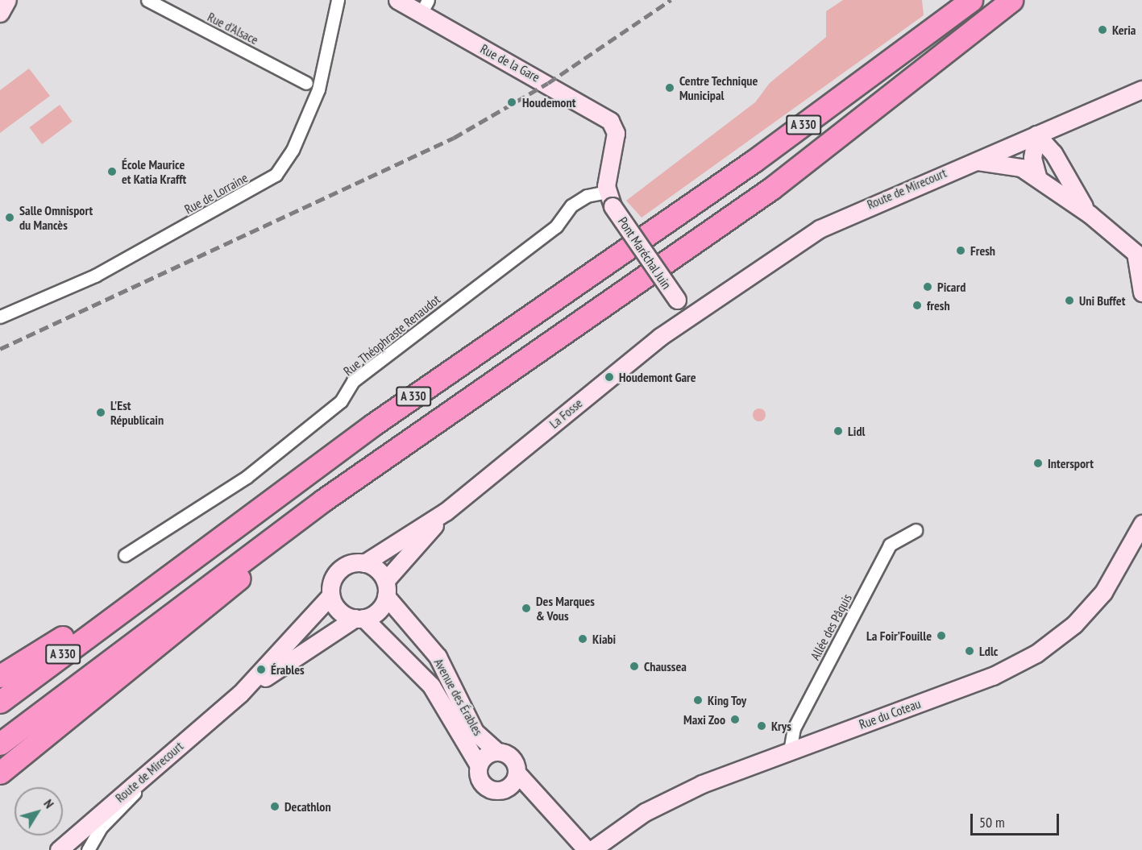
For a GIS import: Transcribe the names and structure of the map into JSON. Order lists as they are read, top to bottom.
{
  "streets": {
    "highway": ["A 330"],
    "street": [
      "Rue d'Alsace",
      "Rue de la Gare",
      "Route de Mirecourt",
      "Rue de Lorraine",
      "Pont Maréchal Juin",
      "Rue Théophraste Renaudot",
      "La Fosse",
      "Allée des Pâquis",
      "Avenue des Érables",
      "Rue du Coteau"
    ]
  },
  "crossings": [
    ["Rue de la Gare", "Pont Maréchal Juin"],
    ["Rue de la Gare", "Rue Théophraste Renaudot"],
    ["Route de Mirecourt", "Pont Maréchal Juin"],
    ["Route de Mirecourt", "La Fosse"],
    ["Route de Mirecourt", "Avenue des Érables"],
    ["Pont Maréchal Juin", "Rue Théophraste Renaudot"],
    ["Pont Maréchal Juin", "La Fosse"],
    ["La Fosse", "Avenue des Érables"],
    ["Allée des Pâquis", "Rue du Coteau"]
  ],
  "places": [
    "Keria",
    "Centre Technique Municipal",
    "Houdemont",
    "École Maurice et Katia Krafft",
    "Salle Omnisport du Mancès",
    "Fresh",
    "Picard",
    "Uni Buffet",
    "fresh",
    "Houdemont Gare",
    "L'Est Républicain",
    "Lidl",
    "Intersport",
    "Des Marques & Vous",
    "La Foir’Fouille",
    "Kiabi",
    "Ldlc",
    "Chaussea",
    "Érables",
    "King Toy",
    "Maxi Zoo",
    "Krys",
    "Decathlon"
  ],
  "scale_bar": "50 m",
  "north": "top right"
}
